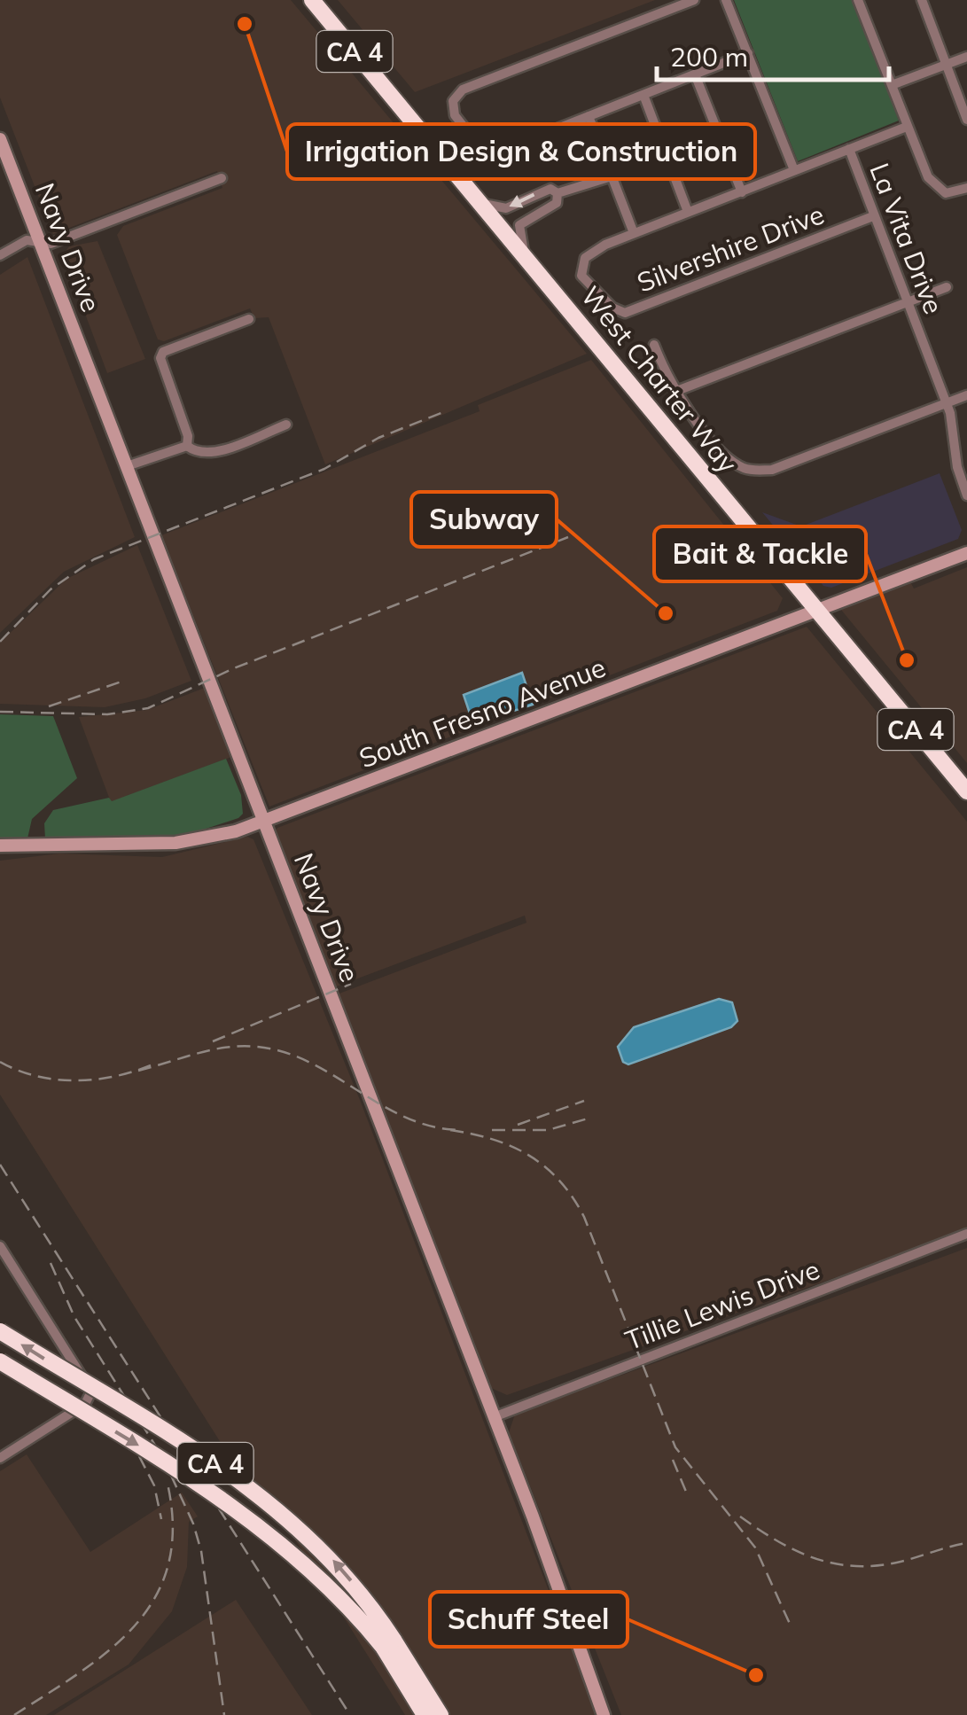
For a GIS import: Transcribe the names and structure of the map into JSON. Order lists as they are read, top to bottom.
{
  "streets": {
    "highway": ["CA 4", "West Charter Way"],
    "street": [
      "La Vita Drive",
      "Navy Drive",
      "Silvershire Drive",
      "South Fresno Avenue",
      "Tillie Lewis Drive"
    ]
  },
  "crossings": [
    ["La Vita Drive", "Silvershire Drive"],
    ["Navy Drive", "South Fresno Avenue"],
    ["Navy Drive", "Tillie Lewis Drive"],
    ["West Charter Way", "South Fresno Avenue"]
  ],
  "places": [
    "Irrigation Design & Construction",
    "Subway",
    "Bait & Tackle",
    "Schuff Steel"
  ],
  "scale_bar": "200 m"
}
